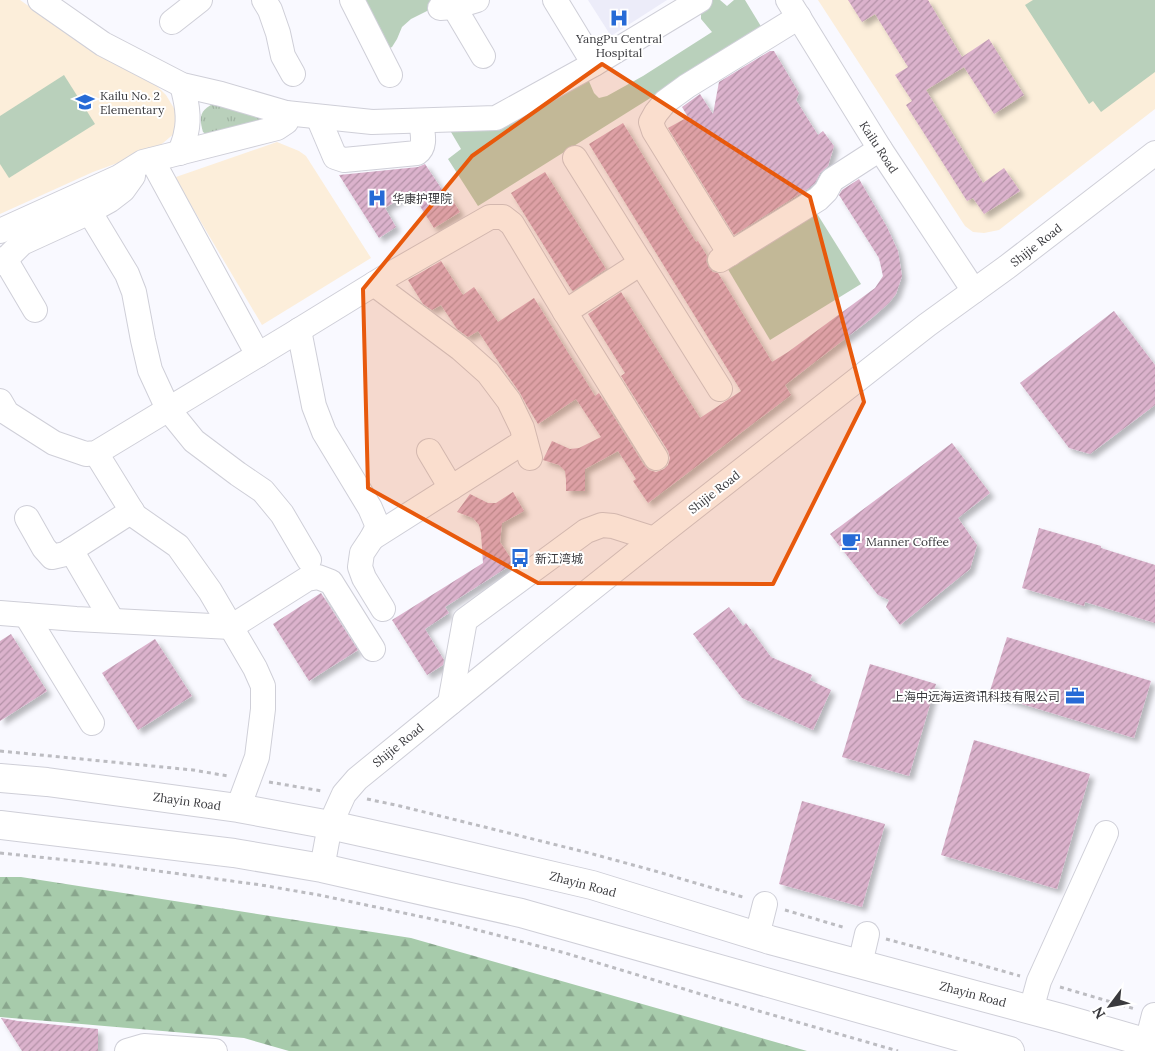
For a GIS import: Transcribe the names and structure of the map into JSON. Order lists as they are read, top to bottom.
{
  "streets": {
    "main road": ["Zhayin Road"],
    "street": ["Kailu Road", "Shijie Road"]
  },
  "crossings": [
    ["Kailu Road", "Shijie Road"],
    ["Shijie Road", "Zhayin Road"]
  ],
  "places": {
    "hospital": ["YangPu Central Hospital", "华康护理院"],
    "school or university": ["Kailu No. 2 Elementary"],
    "cafe": ["Manner Coffee"],
    "bus stop": ["新江湾城"],
    "office": ["上海中远海运资讯科技有限公司"]
  },
  "north": "bottom left"
}
